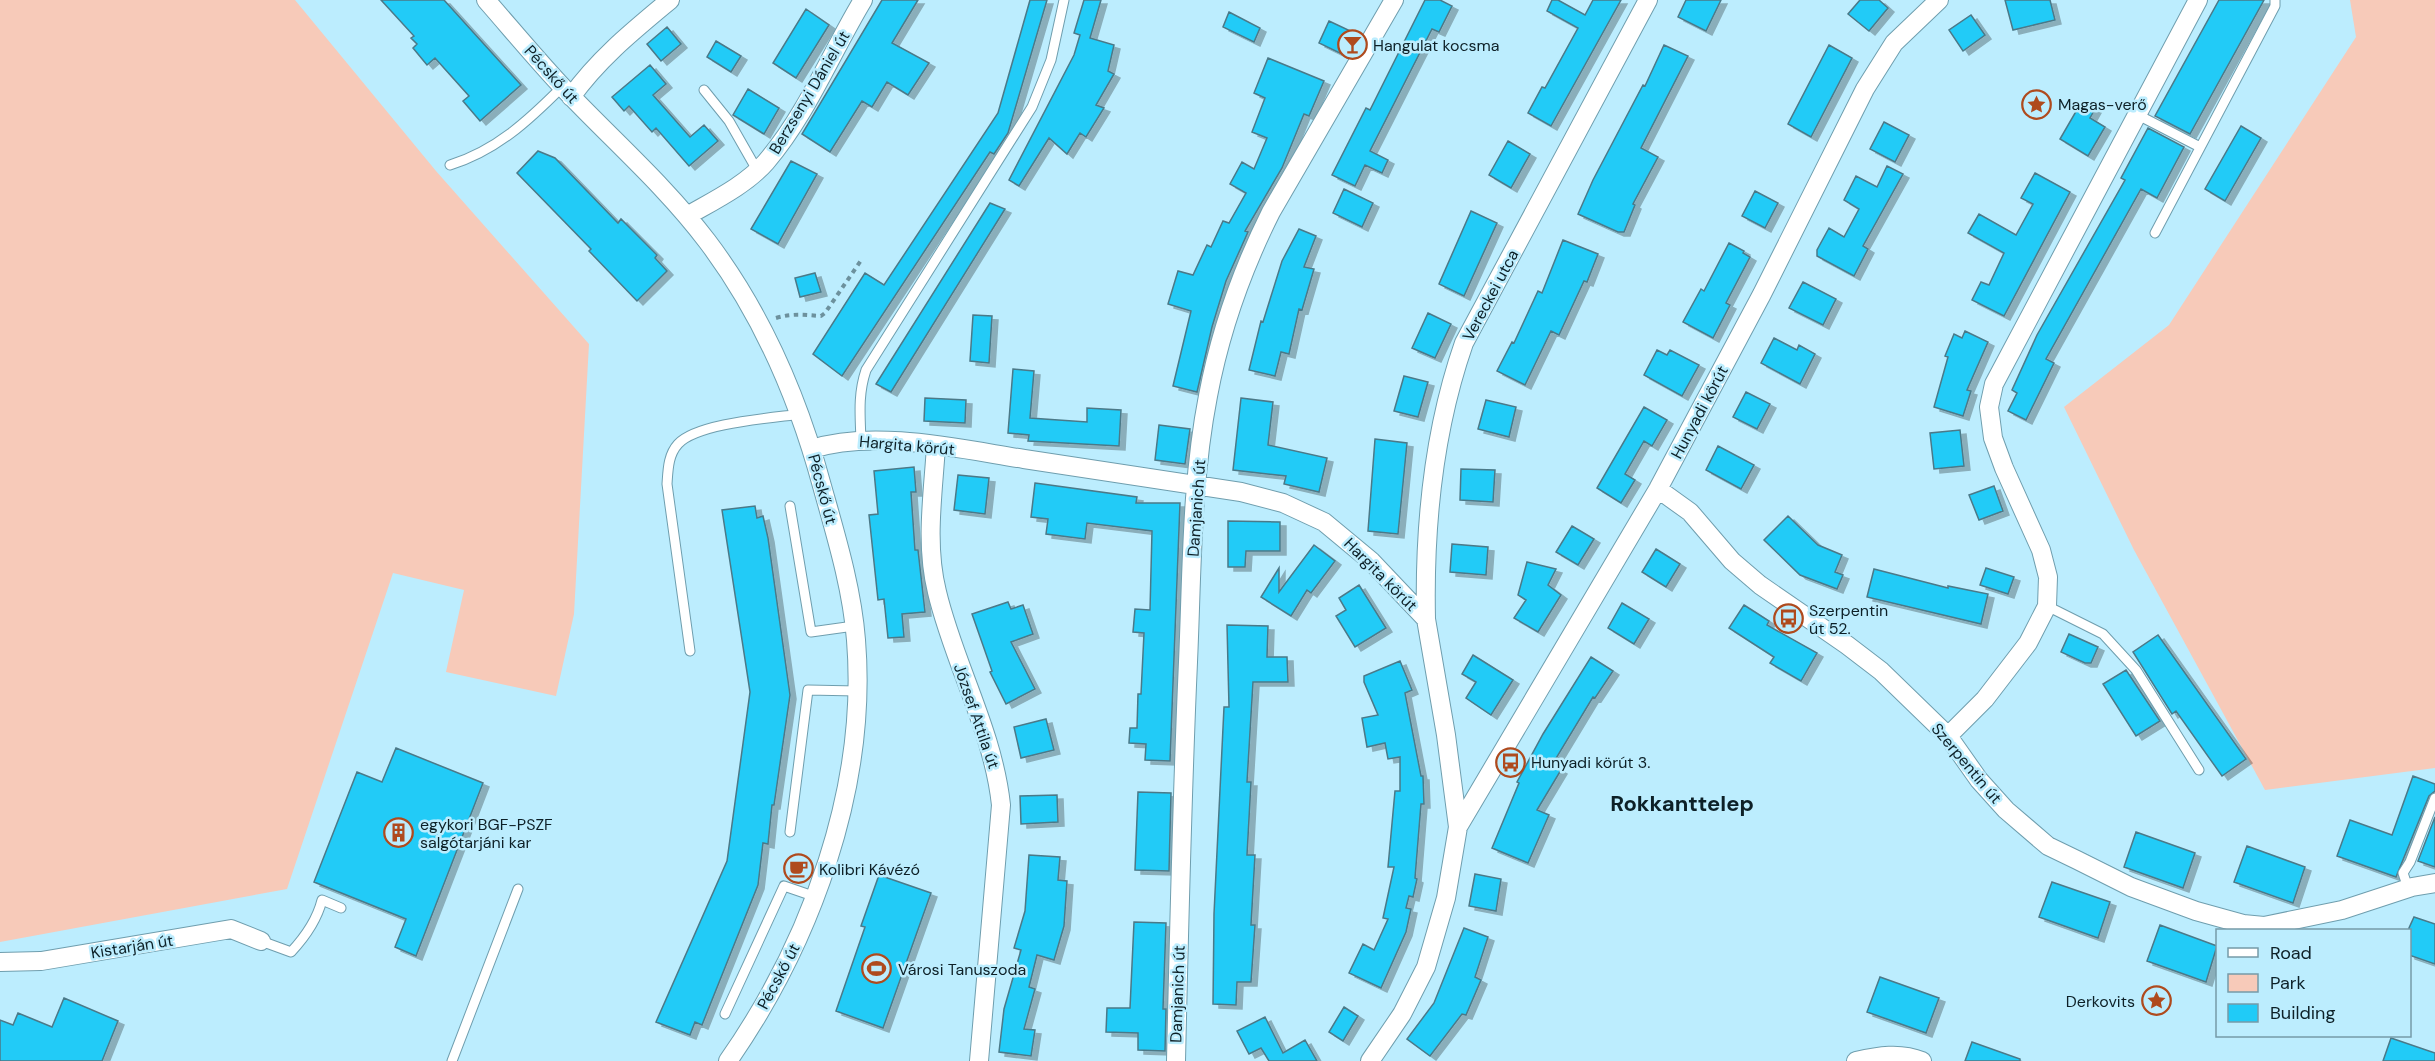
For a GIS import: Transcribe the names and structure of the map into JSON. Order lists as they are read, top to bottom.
{
  "streets": {
    "street": [
      "Pécskő út",
      "Berzsenyi Dániel út",
      "Vereckei utca",
      "Hunyadi körút",
      "Hargita körút",
      "Damjanich út",
      "József Attila út",
      "Szerpentin út",
      "Kistarján út"
    ]
  },
  "crossings": [
    ["Pécskő út", "Berzsenyi Dániel út"],
    ["Pécskő út", "Hargita körút"],
    ["Vereckei utca", "Hargita körút"],
    ["Hunyadi körút", "Hargita körút"],
    ["Hunyadi körút", "Szerpentin út"],
    ["Hargita körút", "Damjanich út"],
    ["Hargita körút", "József Attila út"]
  ],
  "districts": ["Rokkanttelep"],
  "places": {
    "bar": ["Hangulat kocsma"],
    "place": ["Magas-verő", "Derkovits"],
    "bus stop": ["Szerpentin út 52.", "Hunyadi körút 3."],
    "building": ["egykori BGF-PSZF salgótarjáni kar"],
    "cafe": ["Kolibri Kávézó"],
    "sports": ["Városi Tanuszoda"]
  },
  "legend": ["Road", "Park", "Building"]
}
